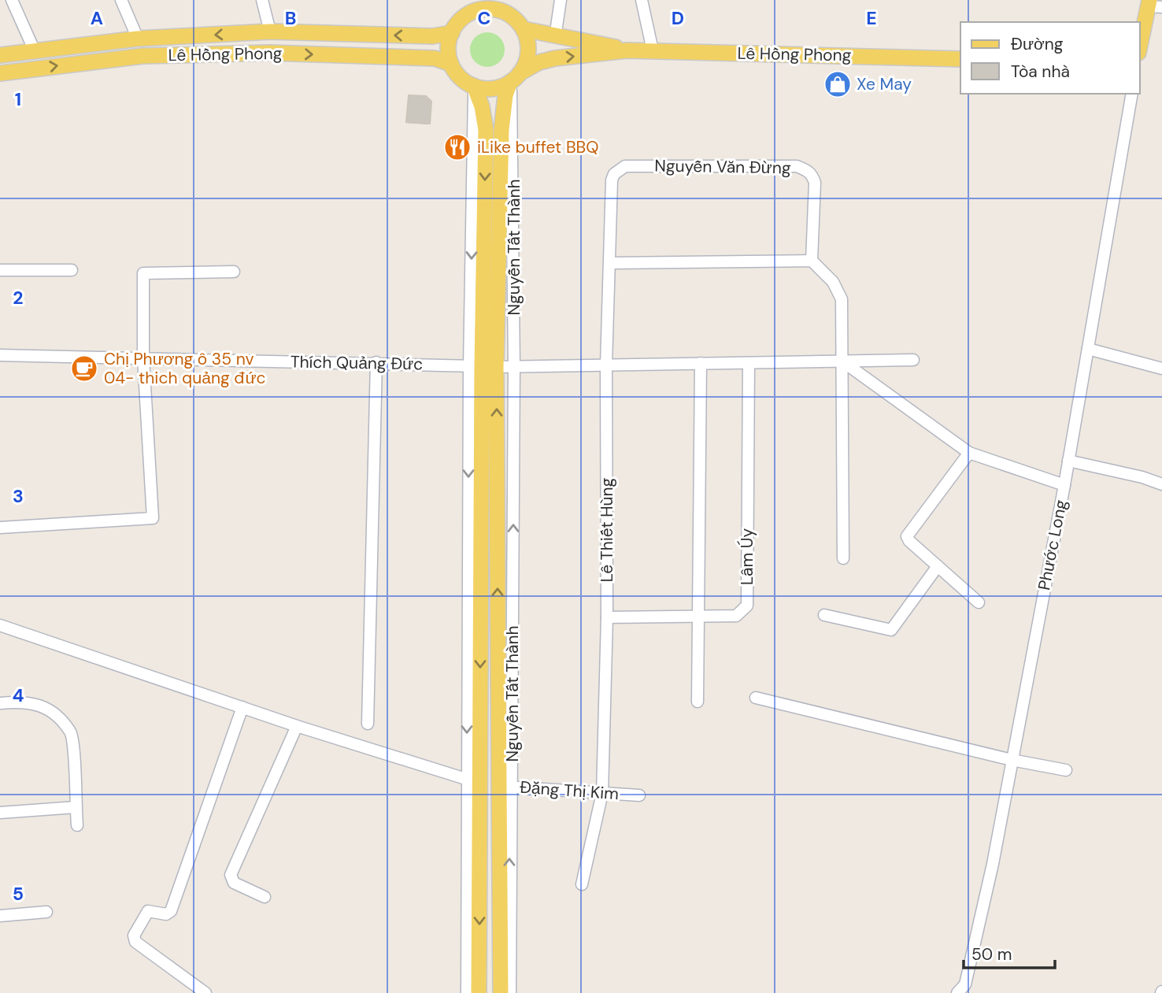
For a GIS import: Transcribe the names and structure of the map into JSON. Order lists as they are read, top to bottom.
{
  "streets": {
    "main road": ["Lê Hồng Phong", "Nguyễn Tất Thành"],
    "street": [
      "Nguyễn Văn Đừng",
      "Thích Quảng Đức",
      "Lê Thiết Hùng",
      "Phước Long",
      "Lâm Úy",
      "Đặng Thị Kim"
    ]
  },
  "crossings": [
    ["Lê Hồng Phong", "Nguyễn Tất Thành"],
    ["Nguyễn Văn Đừng", "Lê Thiết Hùng"],
    ["Nguyễn Tất Thành", "Thích Quảng Đức"],
    ["Nguyễn Tất Thành", "Đặng Thị Kim"],
    ["Thích Quảng Đức", "Lê Thiết Hùng"],
    ["Thích Quảng Đức", "Lâm Úy"],
    ["Lê Thiết Hùng", "Lâm Úy"],
    ["Lê Thiết Hùng", "Đặng Thị Kim"]
  ],
  "places": {
    "shop": ["Xe May"],
    "restaurant": ["iLike buffet BBQ"],
    "cafe": ["Chị Phương ô 35 nv 04- thich quảng đức"]
  },
  "legend": ["Đường", "Tòa nhà"],
  "scale_bar": "50 m",
  "grid": {
    "columns": [
      "A",
      "B",
      "C",
      "D",
      "E"
    ],
    "rows": [
      "1",
      "2",
      "3",
      "4",
      "5"
    ]
  }
}
